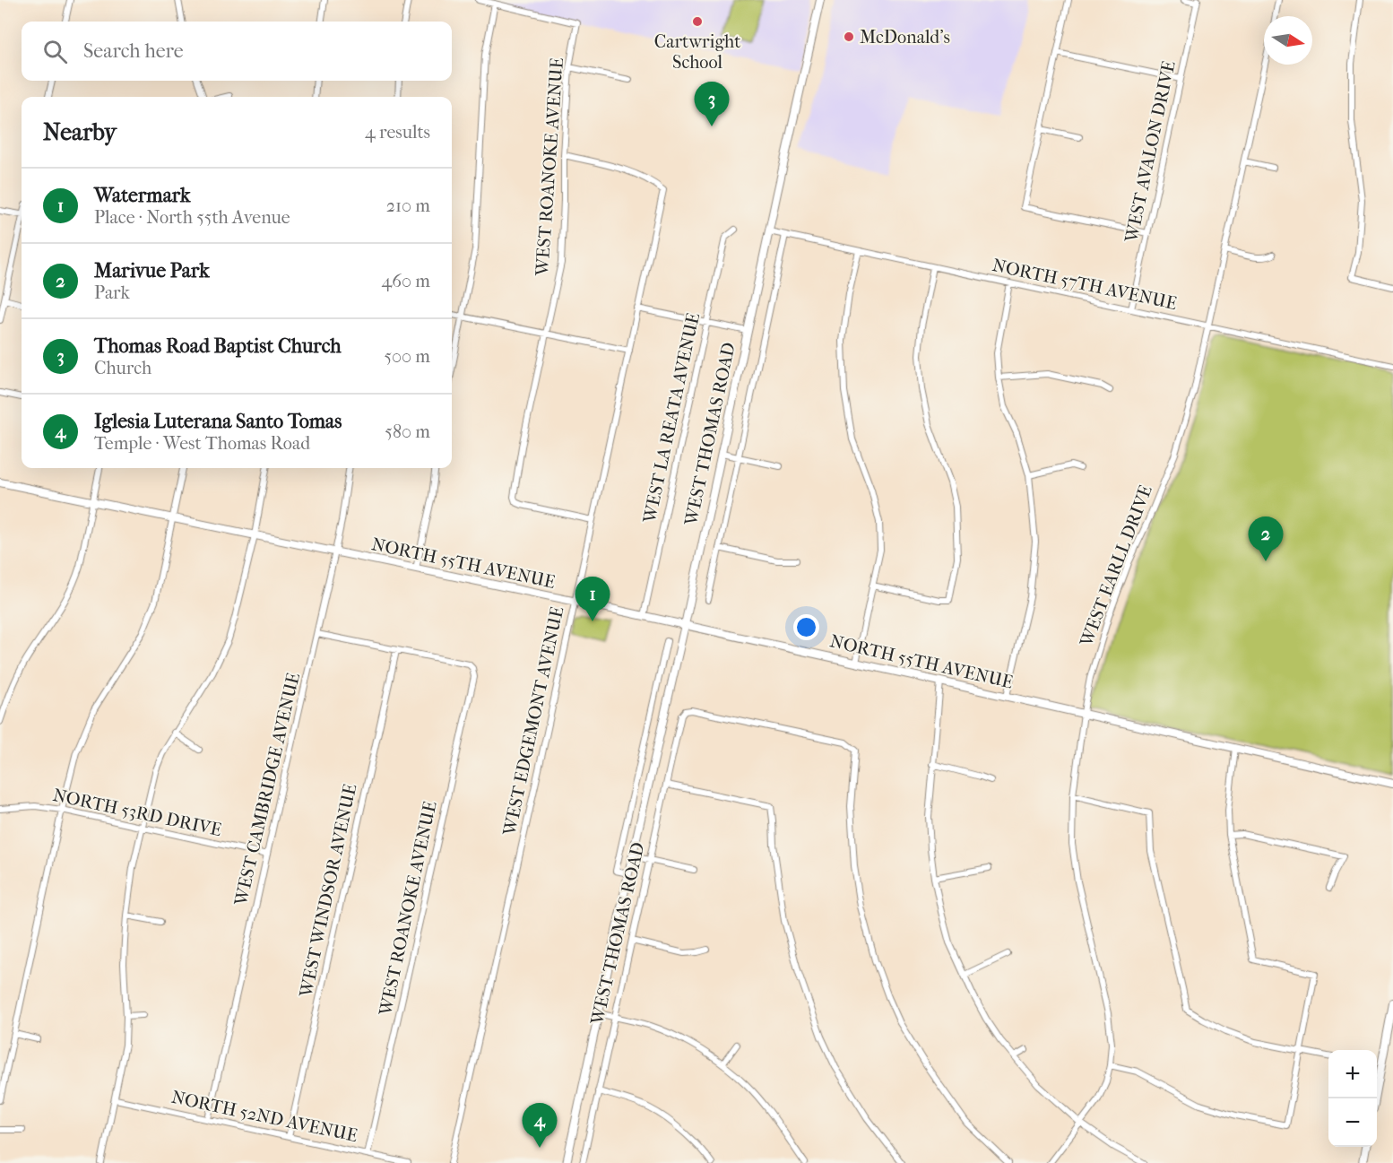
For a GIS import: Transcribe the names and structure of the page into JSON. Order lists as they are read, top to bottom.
{
  "streets": {
    "main road": ["WEST THOMAS ROAD"],
    "street": [
      "WEST AVALON DRIVE",
      "WEST ROANOKE AVENUE",
      "NORTH 57TH AVENUE",
      "WEST LA REATA AVENUE",
      "NORTH 55TH AVENUE",
      "WEST EARLL DRIVE",
      "WEST EDGEMONT AVENUE",
      "WEST CAMBRIDGE AVENUE",
      "NORTH 53RD DRIVE",
      "WEST WINDSOR AVENUE",
      "NORTH 52ND AVENUE"
    ]
  },
  "crossings": [
    ["WEST AVALON DRIVE", "NORTH 57TH AVENUE"],
    ["WEST ROANOKE AVENUE", "WEST EDGEMONT AVENUE"],
    ["WEST ROANOKE AVENUE", "WEST WINDSOR AVENUE"],
    ["WEST ROANOKE AVENUE", "NORTH 52ND AVENUE"],
    ["NORTH 57TH AVENUE", "WEST THOMAS ROAD"],
    ["NORTH 57TH AVENUE", "WEST EARLL DRIVE"],
    ["WEST LA REATA AVENUE", "NORTH 55TH AVENUE"],
    ["WEST THOMAS ROAD", "NORTH 55TH AVENUE"],
    ["NORTH 55TH AVENUE", "WEST EARLL DRIVE"],
    ["NORTH 55TH AVENUE", "WEST EDGEMONT AVENUE"],
    ["NORTH 55TH AVENUE", "WEST CAMBRIDGE AVENUE"],
    ["WEST CAMBRIDGE AVENUE", "NORTH 53RD DRIVE"],
    ["WEST CAMBRIDGE AVENUE", "NORTH 52ND AVENUE"],
    ["WEST WINDSOR AVENUE", "NORTH 52ND AVENUE"]
  ],
  "places": ["Cartwright School", "McDonald's"],
  "north": "right",
  "page": {
    "search": "Search here",
    "pins": [
      "3",
      "2",
      "1",
      "4"
    ],
    "heading": ["Nearby", "4 results"],
    "list": [
      {
        "mark": "1",
        "name": "Watermark",
        "note": "Place · North 55th Avenue",
        "value": "210 m"
      },
      {
        "mark": "2",
        "name": "Marivue Park",
        "note": "Park",
        "value": "460 m"
      },
      {
        "mark": "3",
        "name": "Thomas Road Baptist Church",
        "note": "Church",
        "value": "500 m"
      },
      {
        "mark": "4",
        "name": "Iglesia Luterana Santo Tomas",
        "note": "Temple · West Thomas Road",
        "value": "580 m"
      }
    ],
    "map_buttons": ["+", "−"]
  }
}
